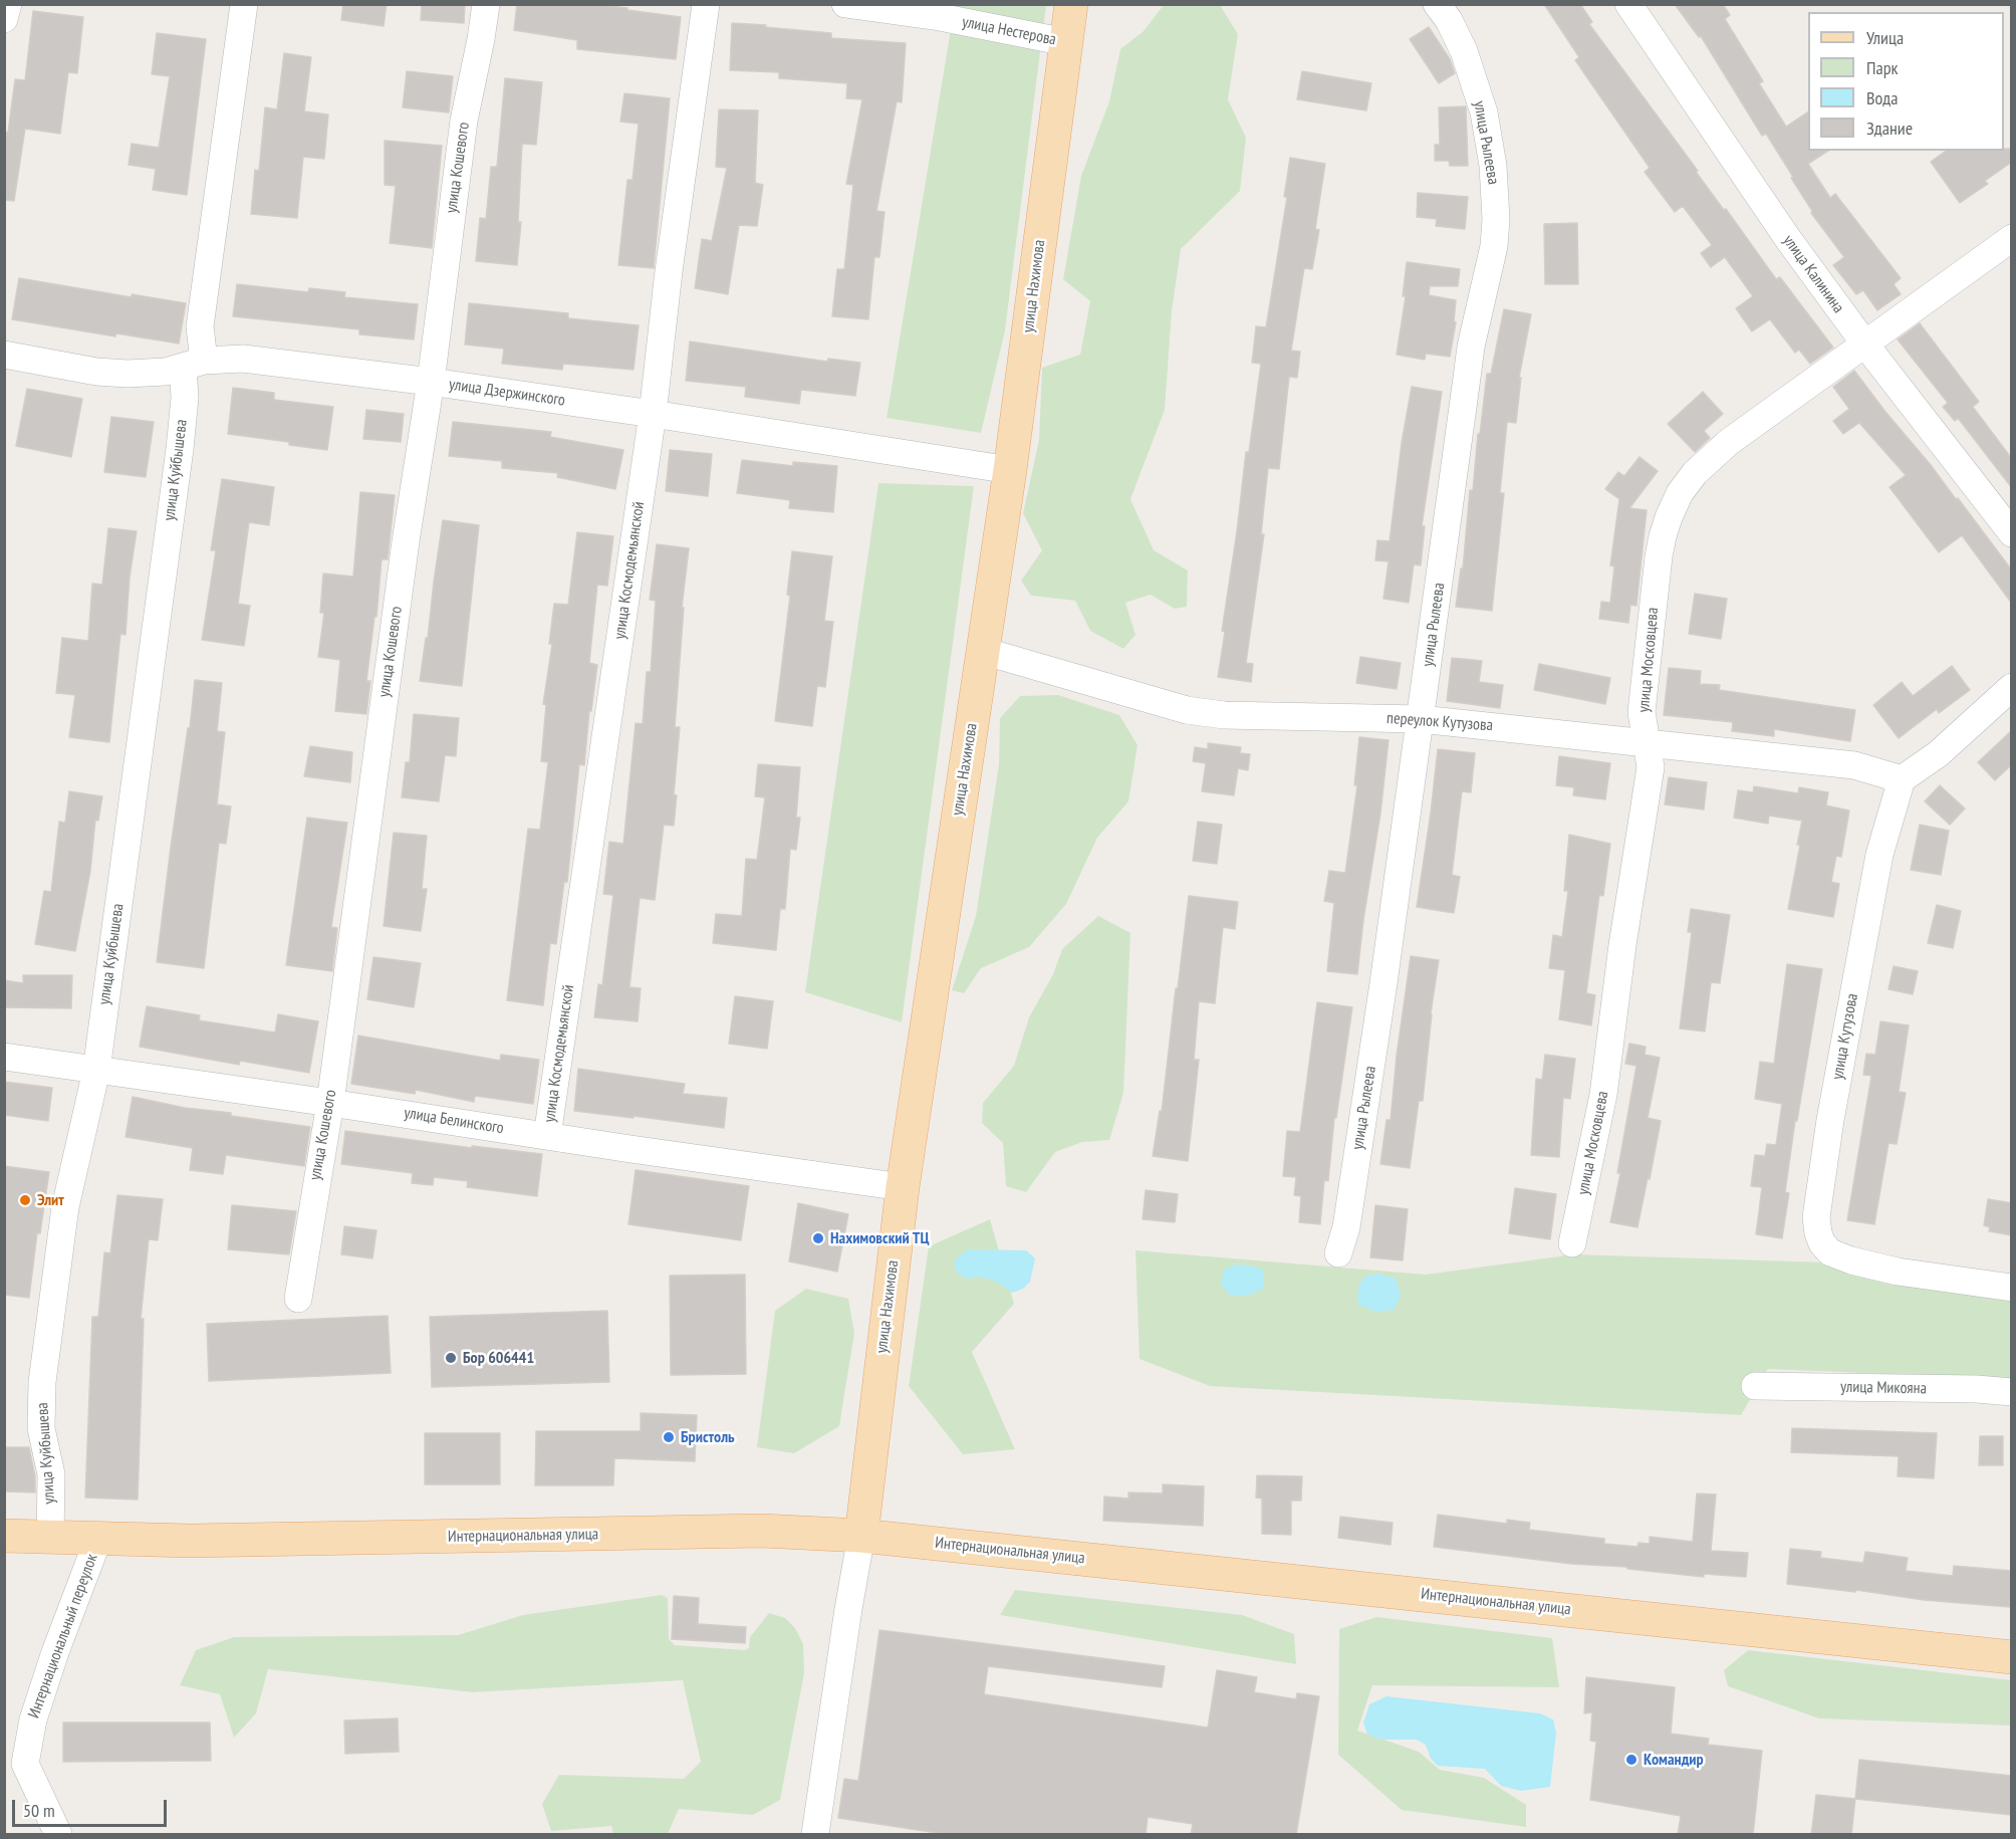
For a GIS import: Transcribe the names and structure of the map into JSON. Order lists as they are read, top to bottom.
{
  "streets": {
    "main road": ["улица Нахимова", "Интернациональная улица"],
    "street": [
      "улица Нестерова",
      "улица Рылеева",
      "улица Кошевого",
      "улица Калинина",
      "улица Дзержинского",
      "улица Куйбышева",
      "улица Космодемьянской",
      "улица Московцева",
      "переулок Кутузова",
      "улица Кутузова",
      "улица Белинского",
      "улица Микояна",
      "Интернациональный переулок"
    ]
  },
  "crossings": [
    ["улица Нестерова", "улица Нахимова"],
    ["улица Рылеева", "переулок Кутузова"],
    ["улица Кошевого", "улица Дзержинского"],
    ["улица Кошевого", "улица Белинского"],
    ["улица Калинина", "улица Московцева"],
    ["улица Нахимова", "улица Дзержинского"],
    ["улица Нахимова", "переулок Кутузова"],
    ["улица Нахимова", "улица Белинского"],
    ["улица Нахимова", "Интернациональная улица"],
    ["улица Дзержинского", "улица Куйбышева"],
    ["улица Дзержинского", "улица Космодемьянской"],
    ["улица Куйбышева", "улица Белинского"],
    ["улица Куйбышева", "Интернациональная улица"],
    ["улица Космодемьянской", "улица Белинского"],
    ["улица Московцева", "переулок Кутузова"],
    ["переулок Кутузова", "улица Кутузова"],
    ["Интернациональная улица", "Интернациональный переулок"]
  ],
  "places": [
    "Элит",
    "Нахимовский ТЦ",
    "Бор 606441",
    "Бристоль",
    "Командир"
  ],
  "legend": [
    "Улица",
    "Парк",
    "Вода",
    "Здание"
  ],
  "scale_bar": "50 m"
}
